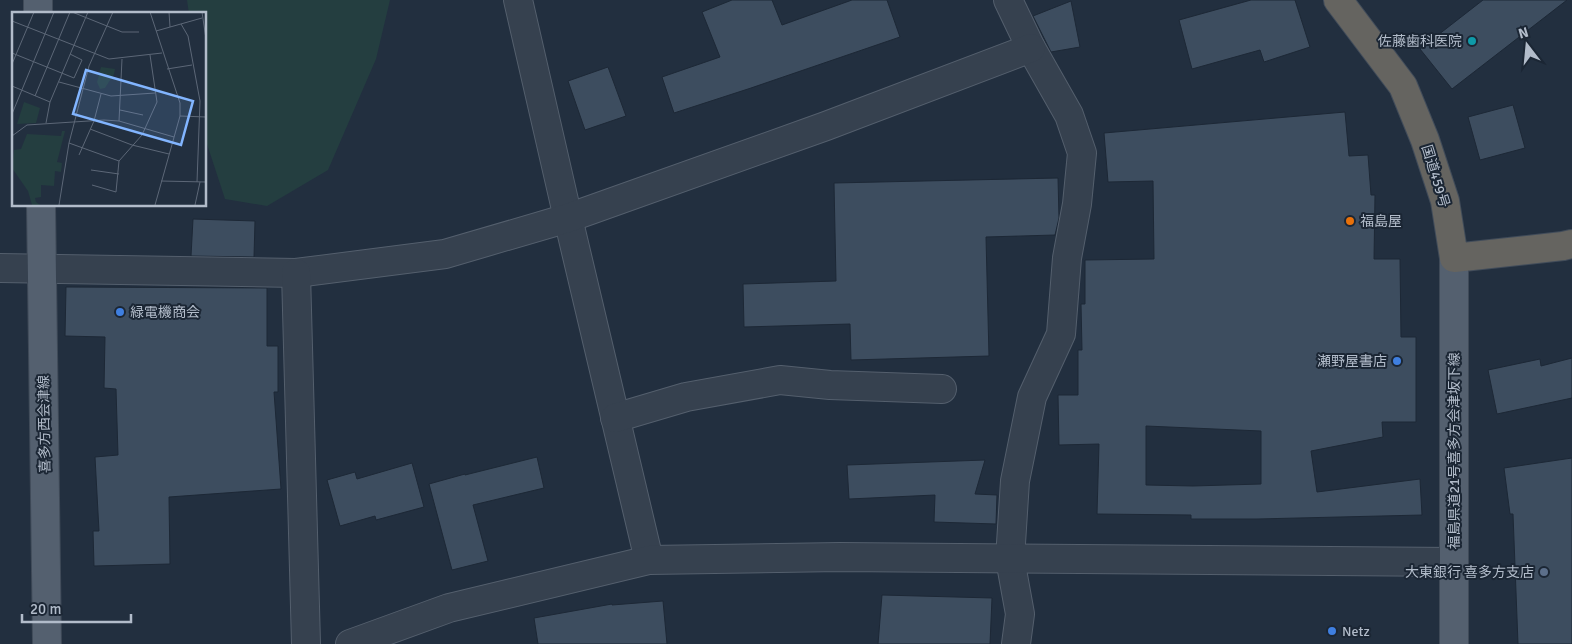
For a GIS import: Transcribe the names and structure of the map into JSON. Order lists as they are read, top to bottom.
{
  "streets": {
    "highway": ["国道459号"],
    "main road": ["喜多方西会津線", "福島県道21号喜多方会津坂下線"]
  },
  "crossings": [
    ["国道459号", "福島県道21号喜多方会津坂下線"]
  ],
  "places": [
    "佐藤歯科医院",
    "福島屋",
    "緑電機商会",
    "瀬野屋書店",
    "大東銀行 喜多方支店",
    "Netz"
  ],
  "scale_bar": "20 m",
  "north": "top"
}
